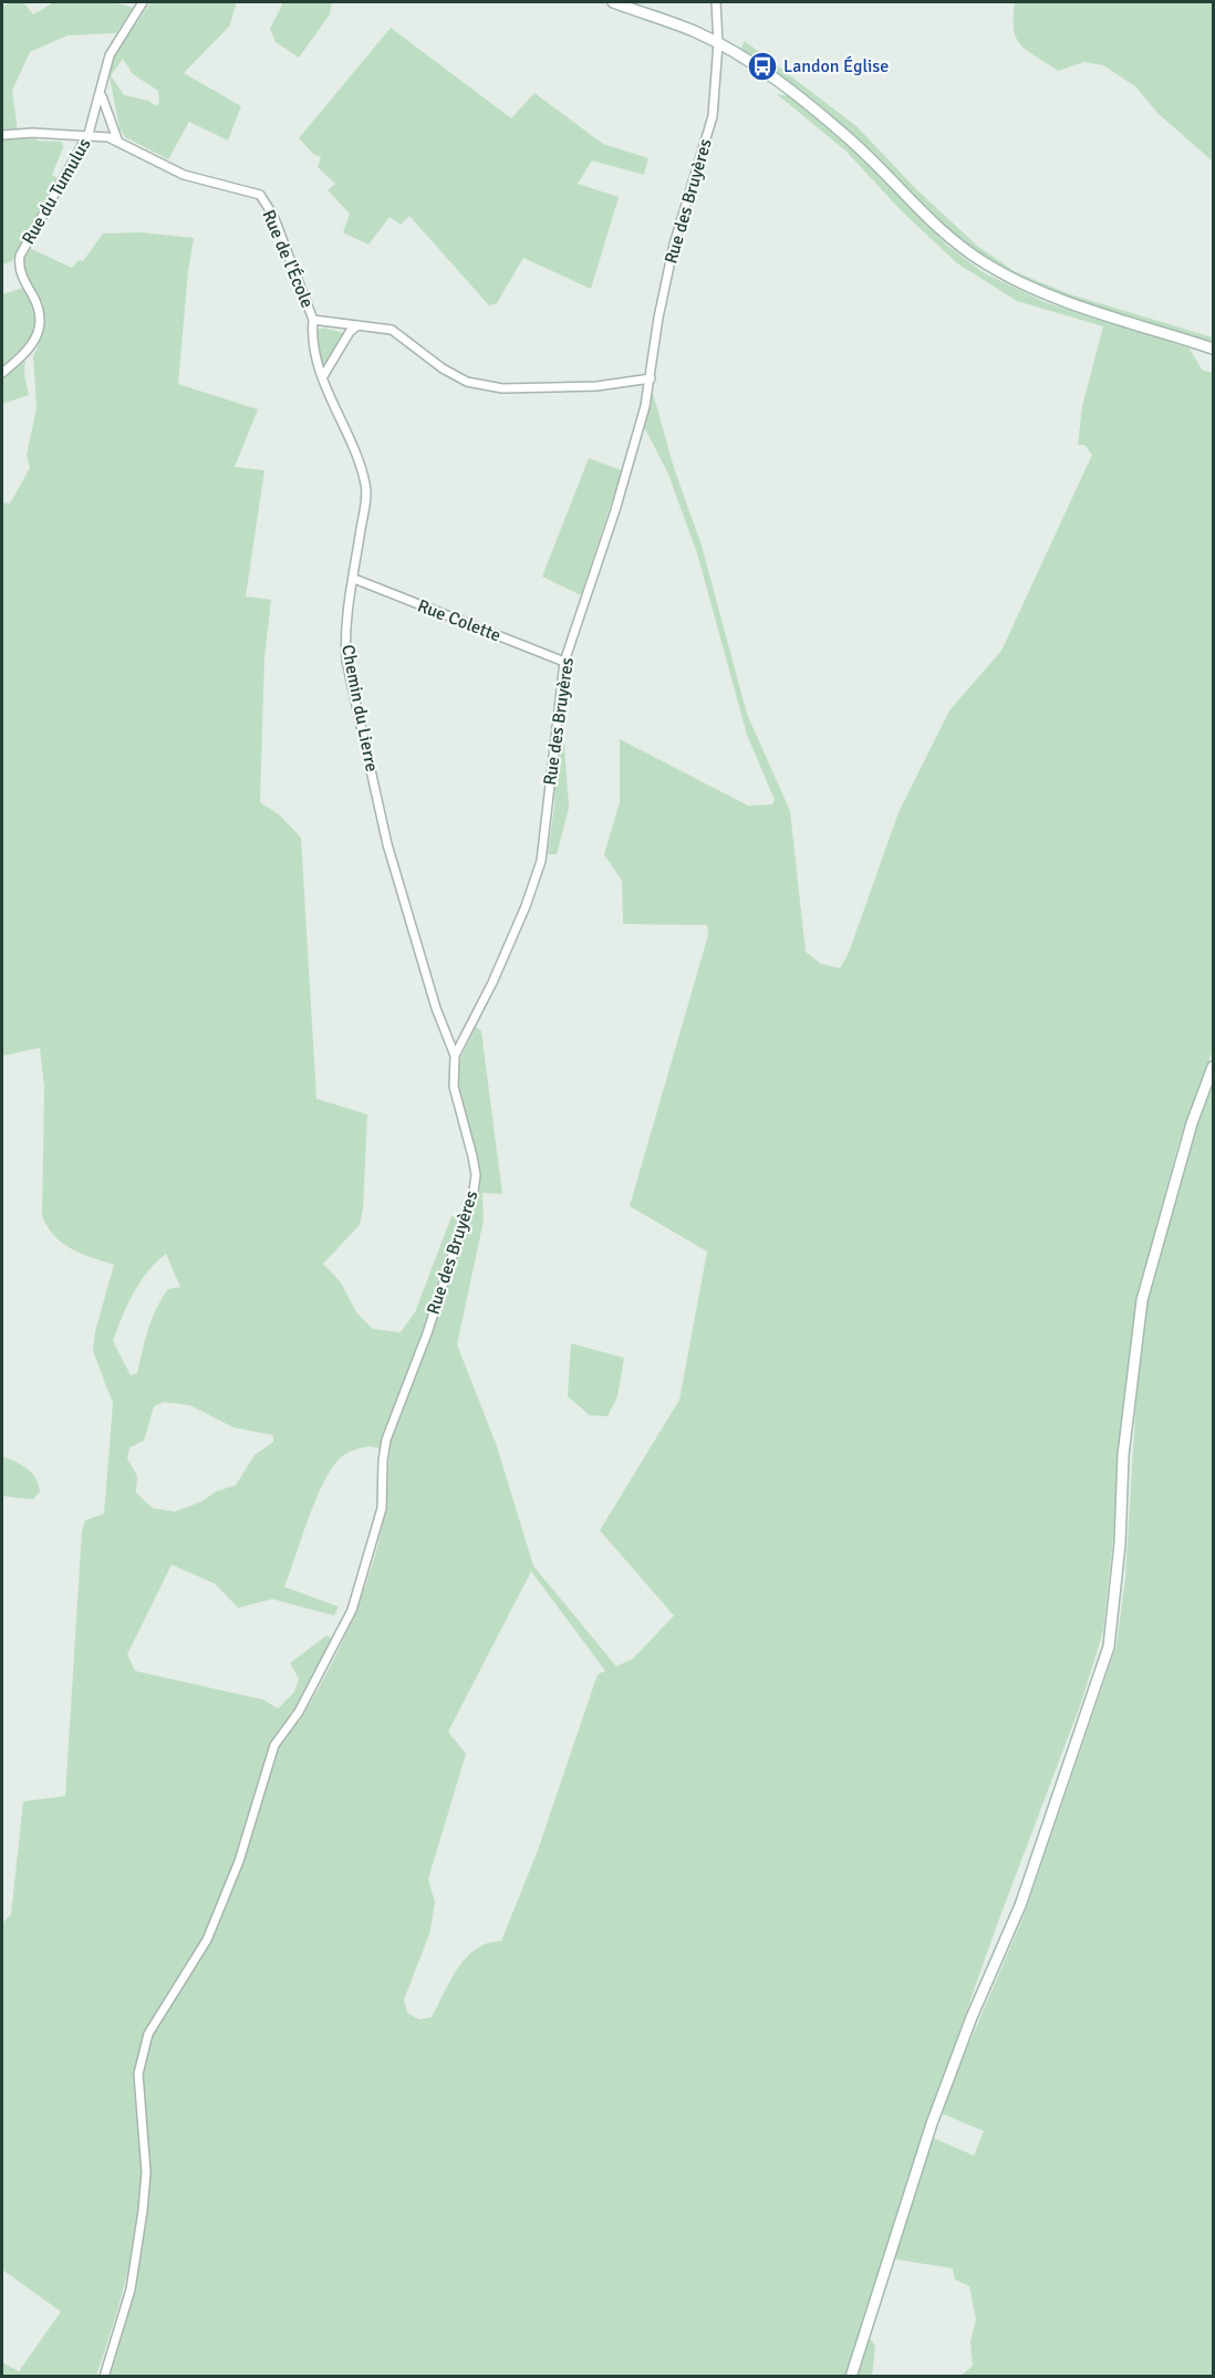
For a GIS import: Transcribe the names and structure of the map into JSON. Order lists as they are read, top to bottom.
{
  "streets": {
    "street": [
      "Rue du Tumulus",
      "Rue des Bruyères",
      "Rue de l'École",
      "Rue Colette",
      "Chemin du Lierre"
    ]
  },
  "crossings": [
    ["Rue du Tumulus", "Rue de l'École"],
    ["Rue des Bruyères", "Rue de l'École"],
    ["Rue des Bruyères", "Rue Colette"],
    ["Rue des Bruyères", "Chemin du Lierre"],
    ["Rue de l'École", "Chemin du Lierre"],
    ["Rue Colette", "Chemin du Lierre"]
  ],
  "places": {
    "bus stop": ["Landon Église"]
  }
}
